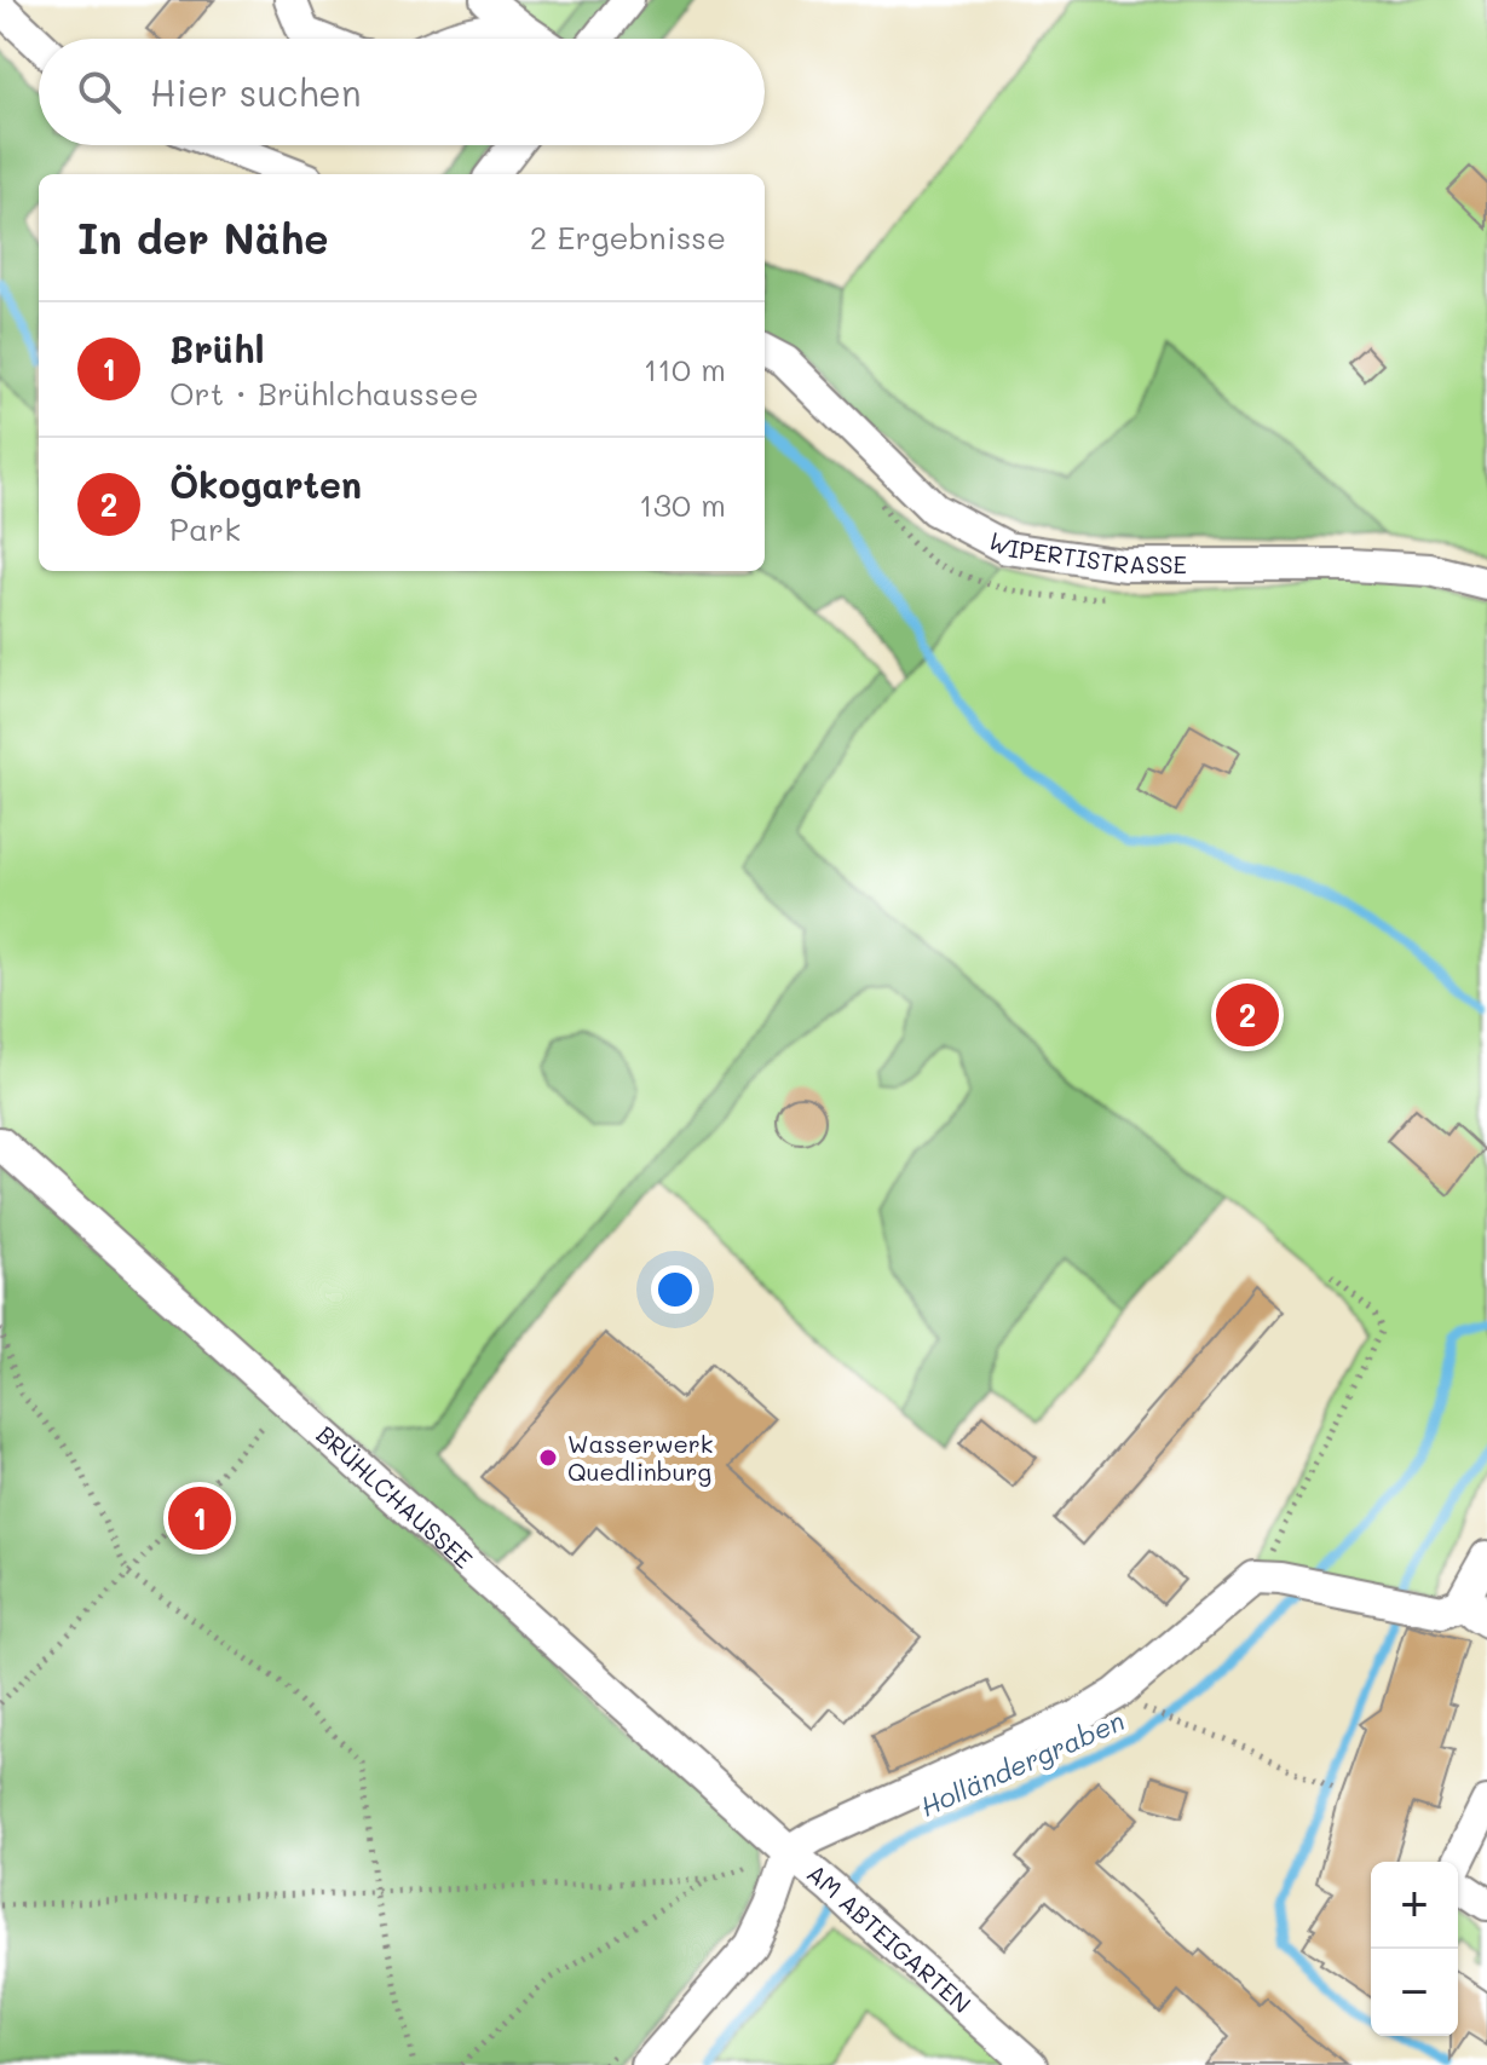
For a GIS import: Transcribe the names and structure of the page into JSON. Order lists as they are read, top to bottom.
{
  "streets": {
    "street": ["WIPERTISTRASSE", "BRÜHLCHAUSSEE", "AM ABTEIGARTEN"]
  },
  "crossings": [
    ["BRÜHLCHAUSSEE", "AM ABTEIGARTEN"]
  ],
  "water": ["Holländergraben"],
  "places": ["Wasserwerk Quedlinburg"],
  "page": {
    "search": "Hier suchen",
    "heading": ["In der Nähe", "2 Ergebnisse"],
    "list": [
      {
        "mark": "1",
        "name": "Brühl",
        "note": "Ort · Brühlchaussee",
        "value": "110 m"
      },
      {
        "mark": "2",
        "name": "Ökogarten",
        "note": "Park",
        "value": "130 m"
      }
    ],
    "pins": ["2", "1"],
    "map_buttons": ["+", "−"]
  }
}
